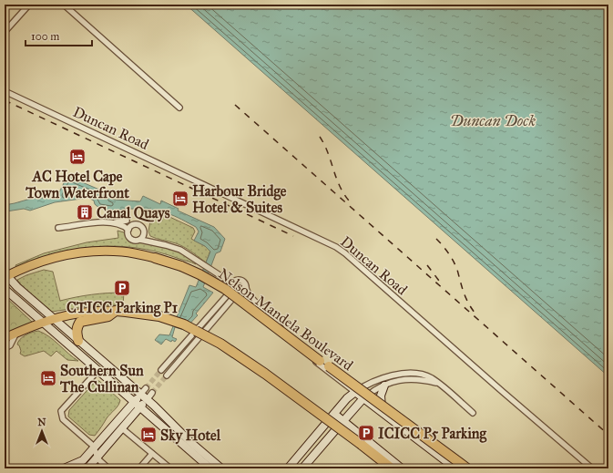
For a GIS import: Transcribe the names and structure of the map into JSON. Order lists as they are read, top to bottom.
{
  "streets": {
    "highway": ["Nelson Mandela Boulevard"],
    "street": ["Duncan Road"]
  },
  "water": ["Duncan Dock"],
  "places": {
    "hotel": [
      "AC Hotel Cape Town Waterfront",
      "Harbour Bridge Hotel & Suites",
      "Southern Sun The Cullinan",
      "Sky Hotel"
    ],
    "building": ["Canal Quays"],
    "parking": ["CTICC Parking P1", "ICICC P5 Parking"]
  },
  "scale_bar": "100 m",
  "north": "top"
}
